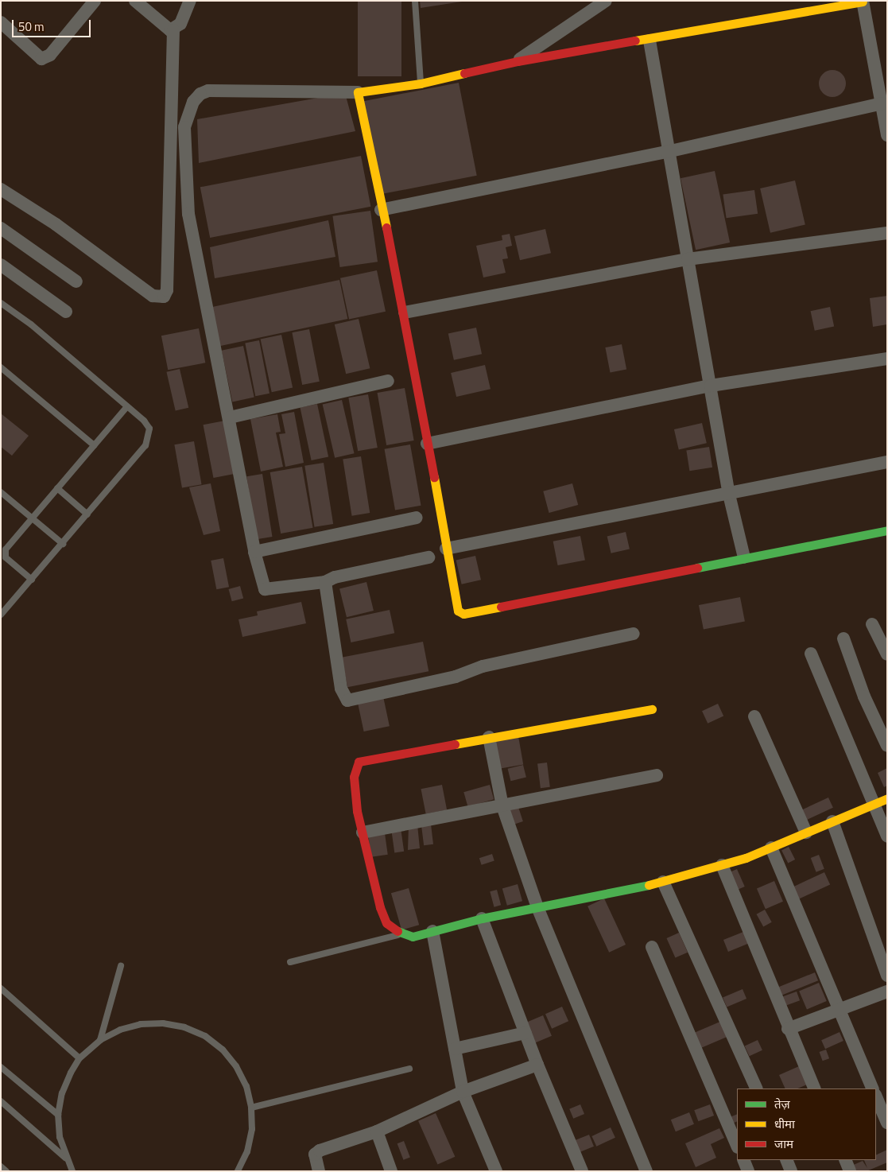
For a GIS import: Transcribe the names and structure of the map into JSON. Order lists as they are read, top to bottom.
{
  "legend": ["तेज़", "धीमा", "जाम"],
  "scale_bar": "50 m"
}
